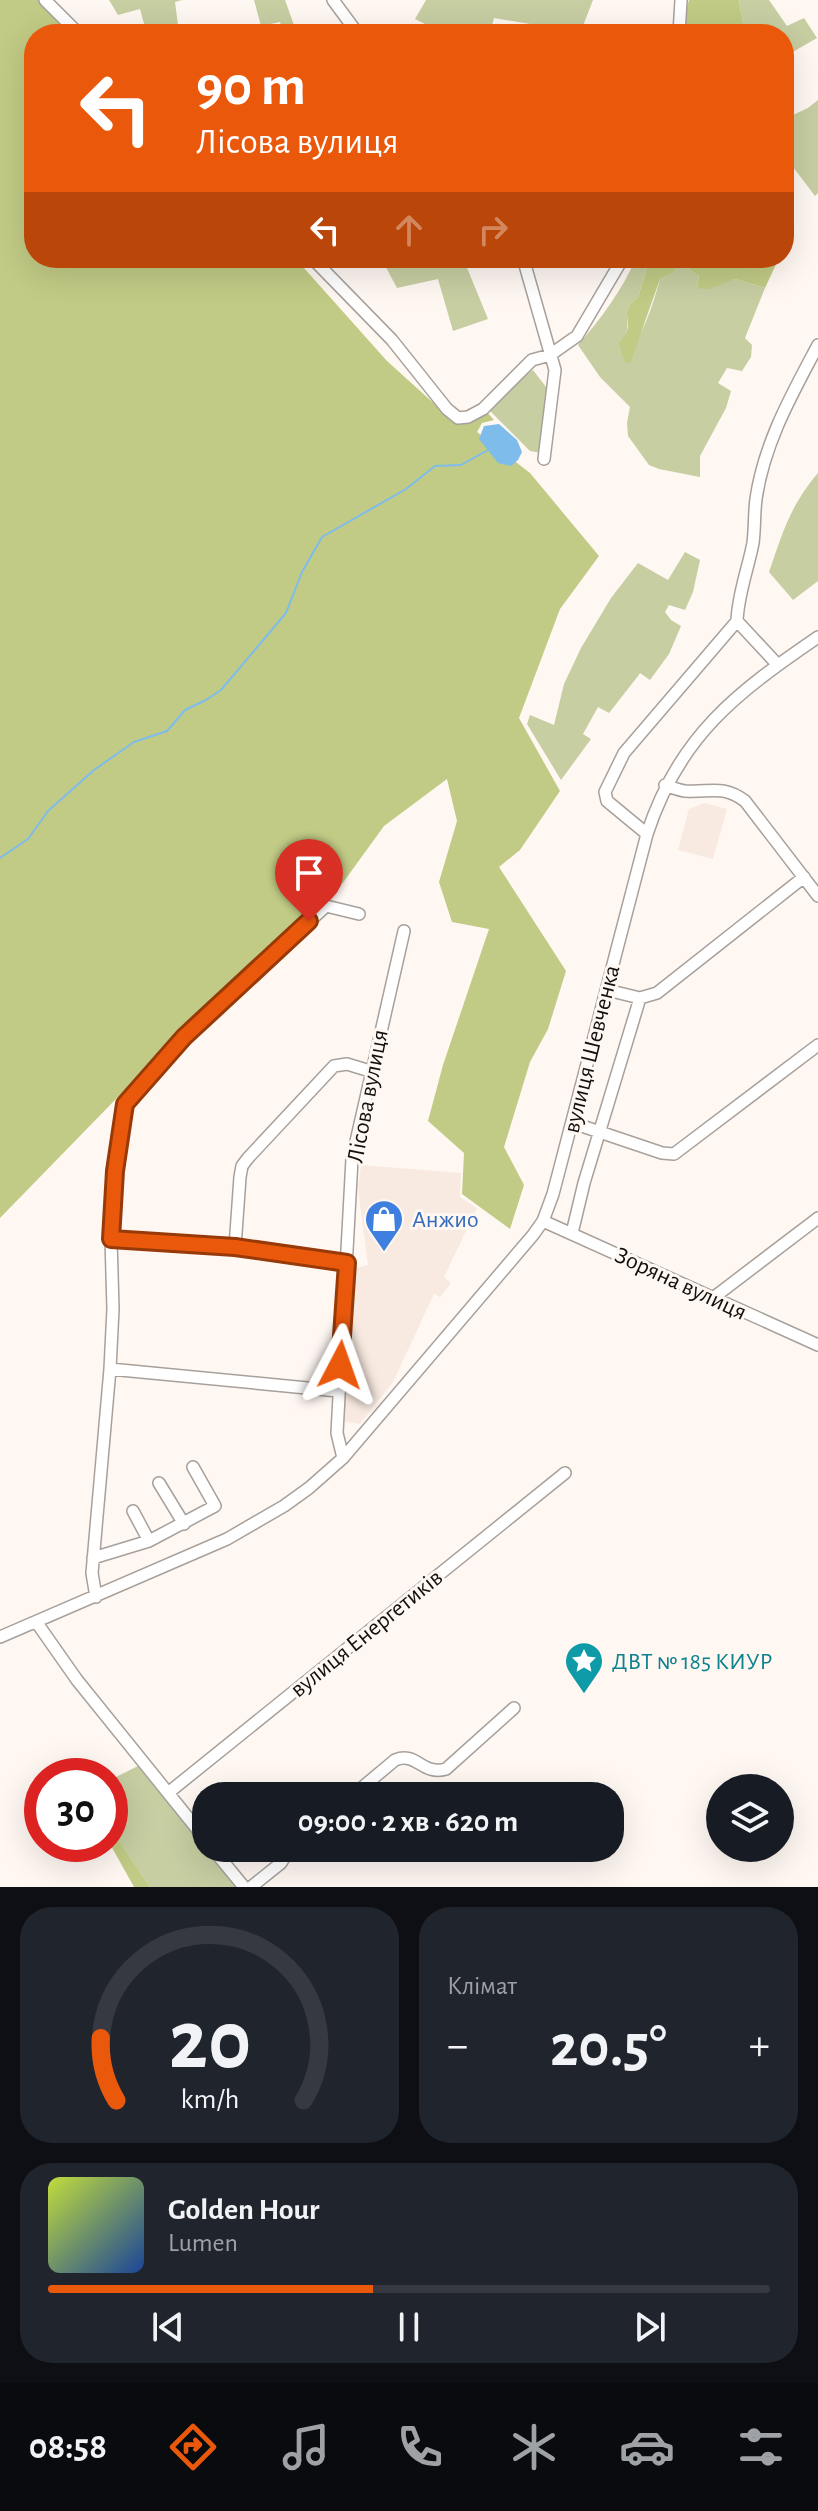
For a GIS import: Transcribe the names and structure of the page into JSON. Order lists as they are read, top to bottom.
{
  "streets": {
    "street": [
      "вулиця Шевченка",
      "Лісова вулиця",
      "Зоряна вулиця",
      "вулиця Енергетиків"
    ]
  },
  "crossings": [
    ["вулиця Шевченка", "Лісова вулиця"],
    ["вулиця Шевченка", "Зоряна вулиця"]
  ],
  "places": {
    "shop": ["Анжио"],
    "place": ["ДВТ № 185 КИУР"]
  },
  "page": {
    "turn": ["90 m", "Лісова вулиця"],
    "limit": "30",
    "trip": "09:00 · 2 хв · 620 m",
    "tile": "Клімат",
    "heat": ["−", "20.5°", "+"],
    "song": ["Golden Hour", "Lumen"],
    "tabs": "08:58",
    "gauge": ["20", "km/h"]
  }
}
